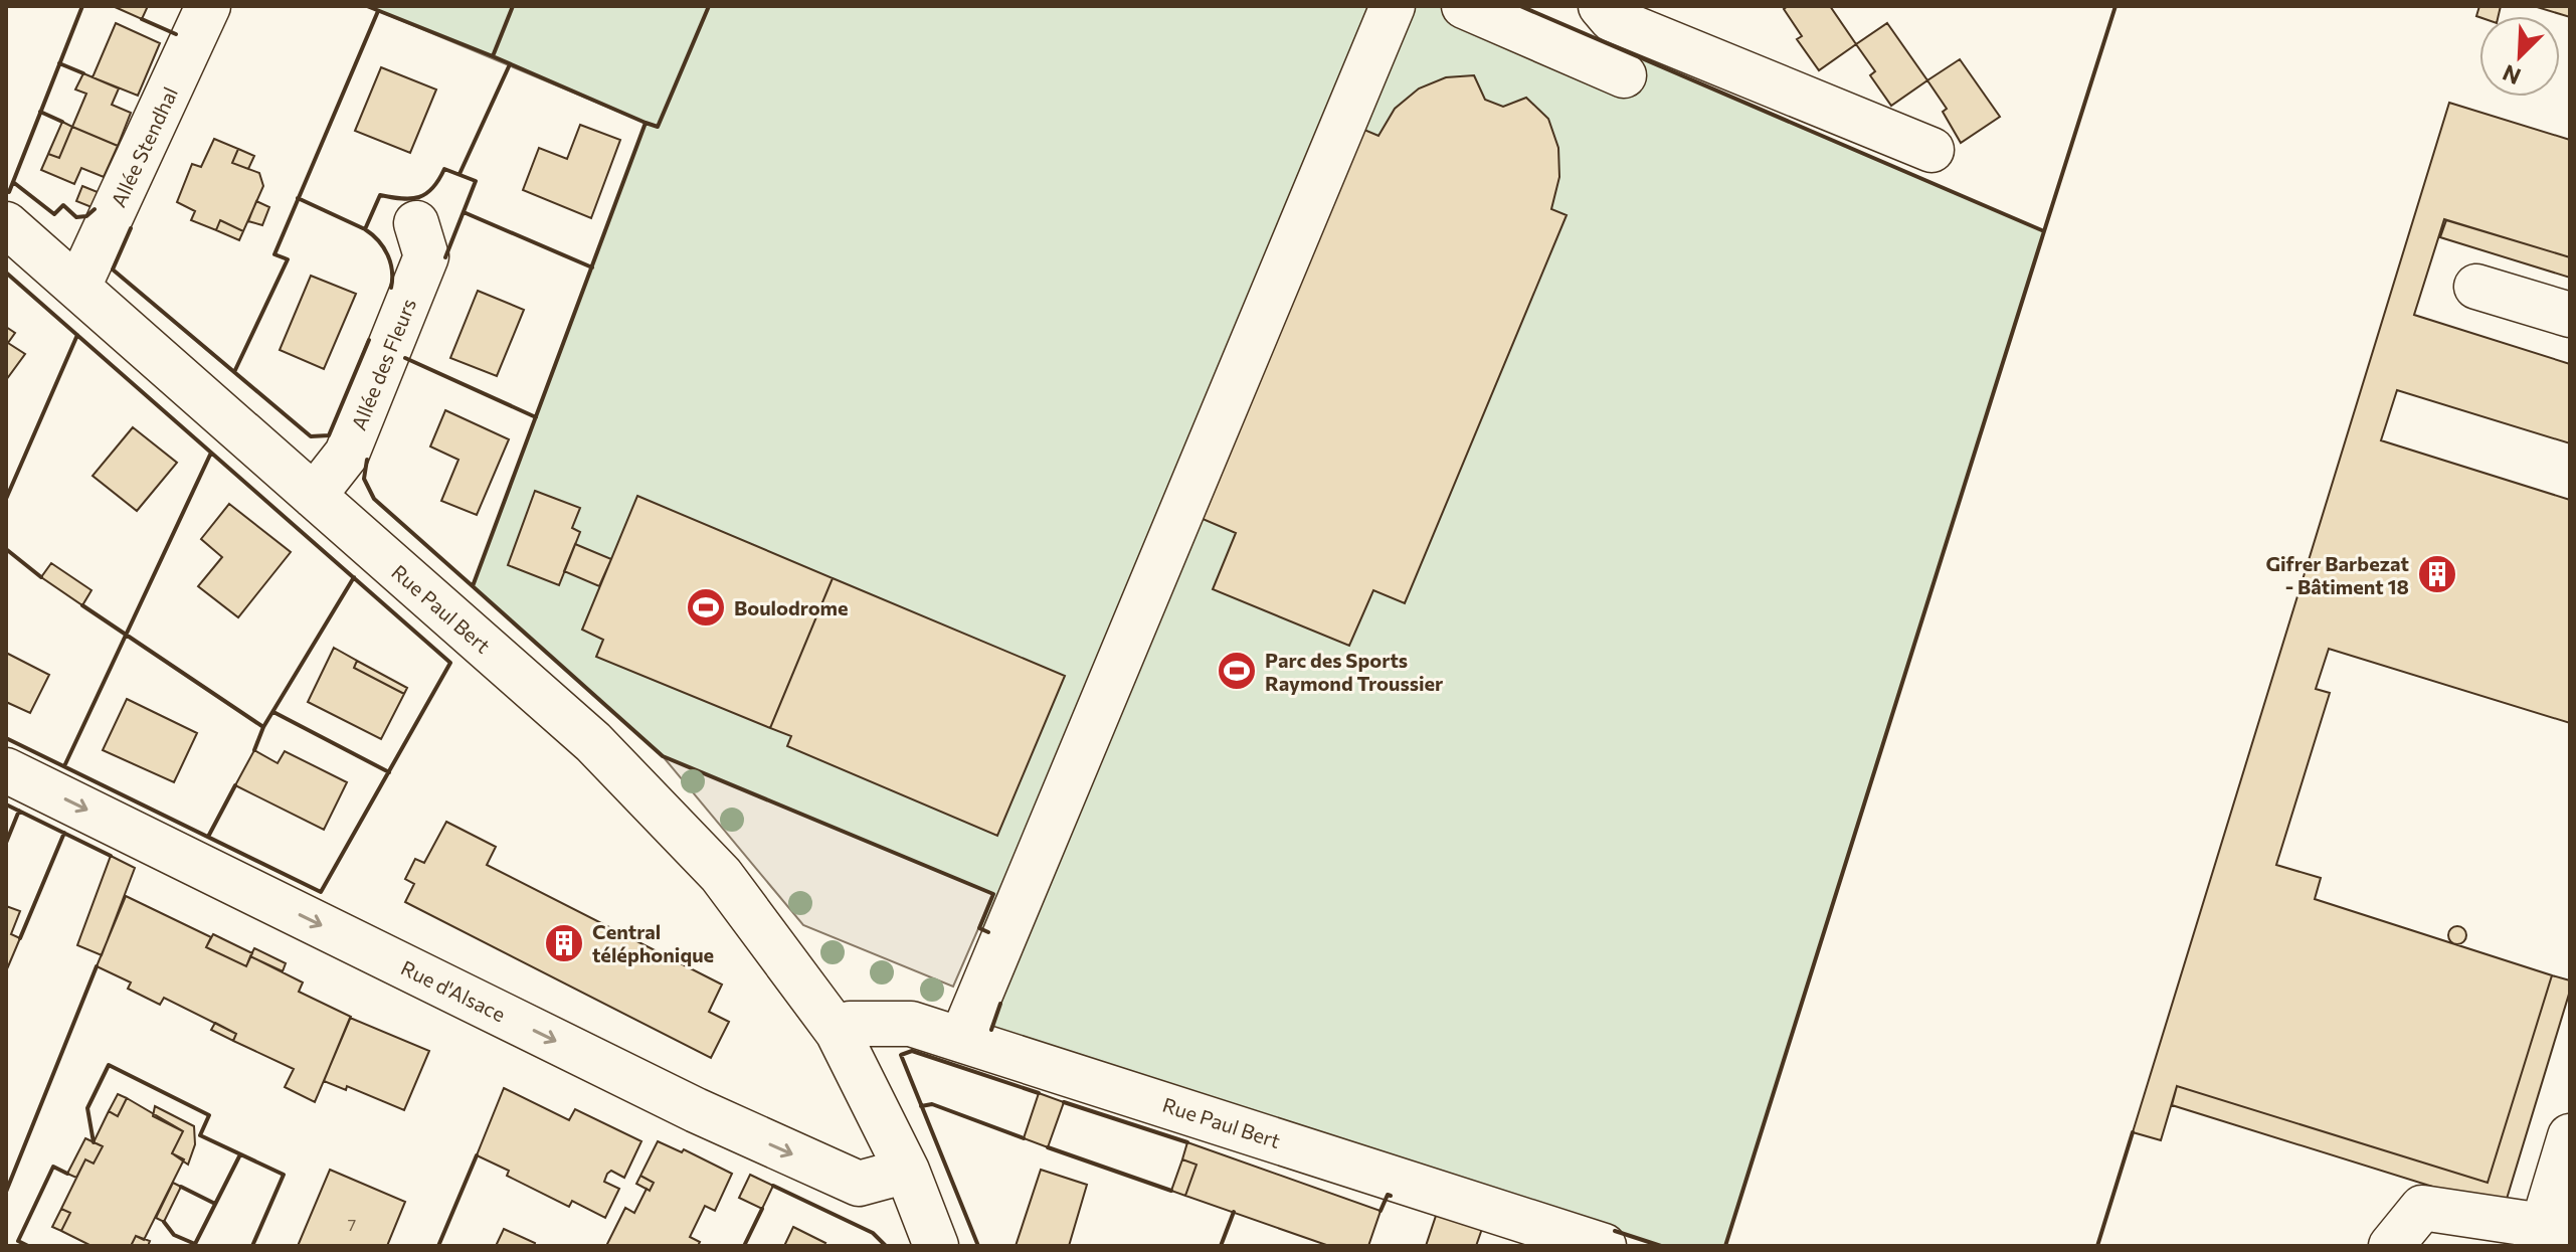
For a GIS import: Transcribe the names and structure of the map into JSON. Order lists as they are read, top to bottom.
{
  "streets": {
    "street": [
      "Allée Stendhal",
      "Allée des Fleurs",
      "Rue Paul Bert",
      "Rue d'Alsace"
    ]
  },
  "crossings": [
    ["Allée Stendhal", "Rue Paul Bert"],
    ["Allée des Fleurs", "Rue Paul Bert"],
    ["Rue Paul Bert", "Rue d'Alsace"]
  ],
  "one_way": ["Rue d'Alsace"],
  "places": {
    "building": ["Gifrer Barbezat - Bâtiment 18", "Central téléphonique"],
    "sports": ["Boulodrome", "Parc des Sports Raymond Troussier"]
  },
  "house_numbers": ["7"],
  "north": "bottom left"
}
